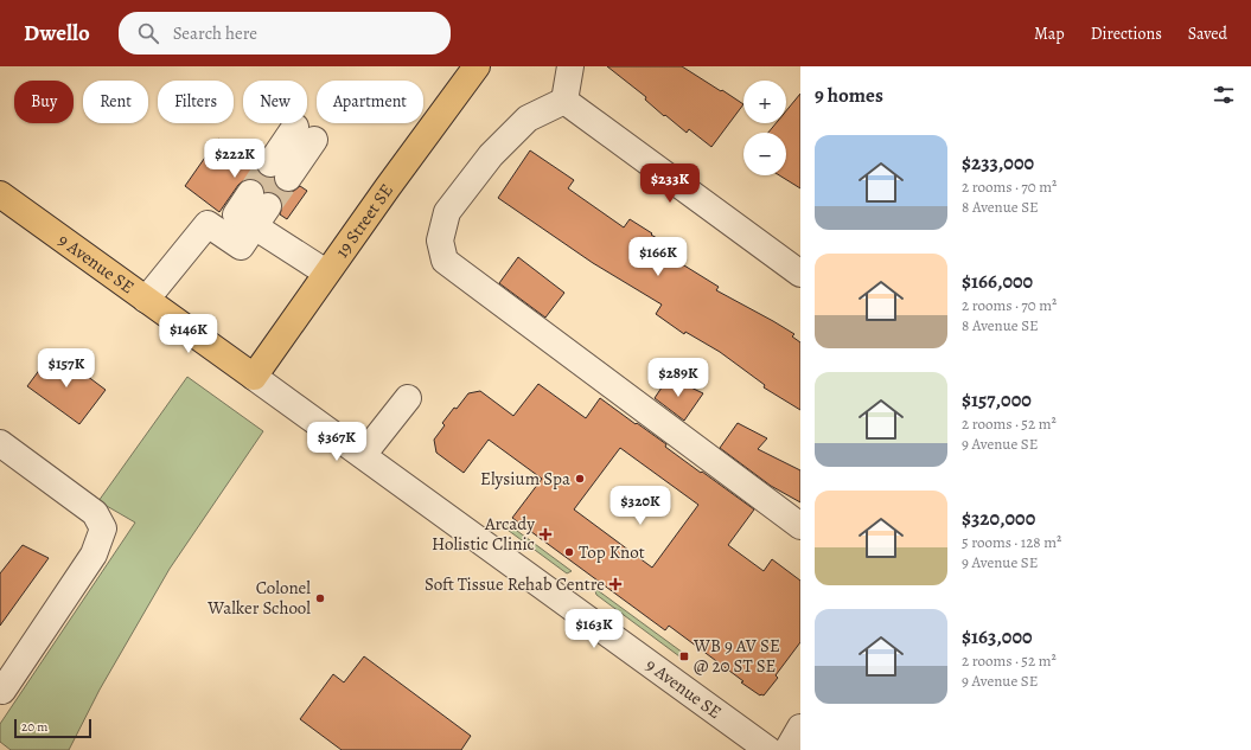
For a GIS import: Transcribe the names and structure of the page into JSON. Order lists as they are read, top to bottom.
{
  "streets": {
    "main road": ["19 Street SE", "9 Avenue SE"]
  },
  "crossings": [
    ["19 Street SE", "9 Avenue SE"]
  ],
  "places": {
    "other": ["Elysium Spa", "Top Knot", "Colonel Walker School"],
    "health": ["Arcady Holistic Clinic", "Soft Tissue Rehab Centre"],
    "transit": ["WB 9 AV SE @ 20 ST SE"]
  },
  "scale_bar": "20 m",
  "page": {
    "header": "Dwello",
    "search": "Search here",
    "nav": ["Map", "Directions", "Saved"],
    "heading": "9 homes",
    "map_buttons": ["+", "−"],
    "chip": [
      "Buy",
      "Rent",
      "Filters",
      "New",
      "Apartment"
    ],
    "list": [
      {
        "name": "$233,000",
        "note": "2 rooms · 70 m² · 8 Avenue SE"
      },
      {
        "name": "$166,000",
        "note": "2 rooms · 70 m² · 8 Avenue SE"
      },
      {
        "name": "$157,000",
        "note": "2 rooms · 52 m² · 9 Avenue SE"
      },
      {
        "name": "$320,000",
        "note": "5 rooms · 128 m² · 9 Avenue SE"
      },
      {
        "name": "$163,000",
        "note": "2 rooms · 52 m² · 9 Avenue SE"
      }
    ],
    "price": [
      "$222K",
      "$233K",
      "$166K",
      "$146K",
      "$157K",
      "$289K",
      "$367K",
      "$320K",
      "$163K"
    ],
    "scale": "20 m"
  }
}
